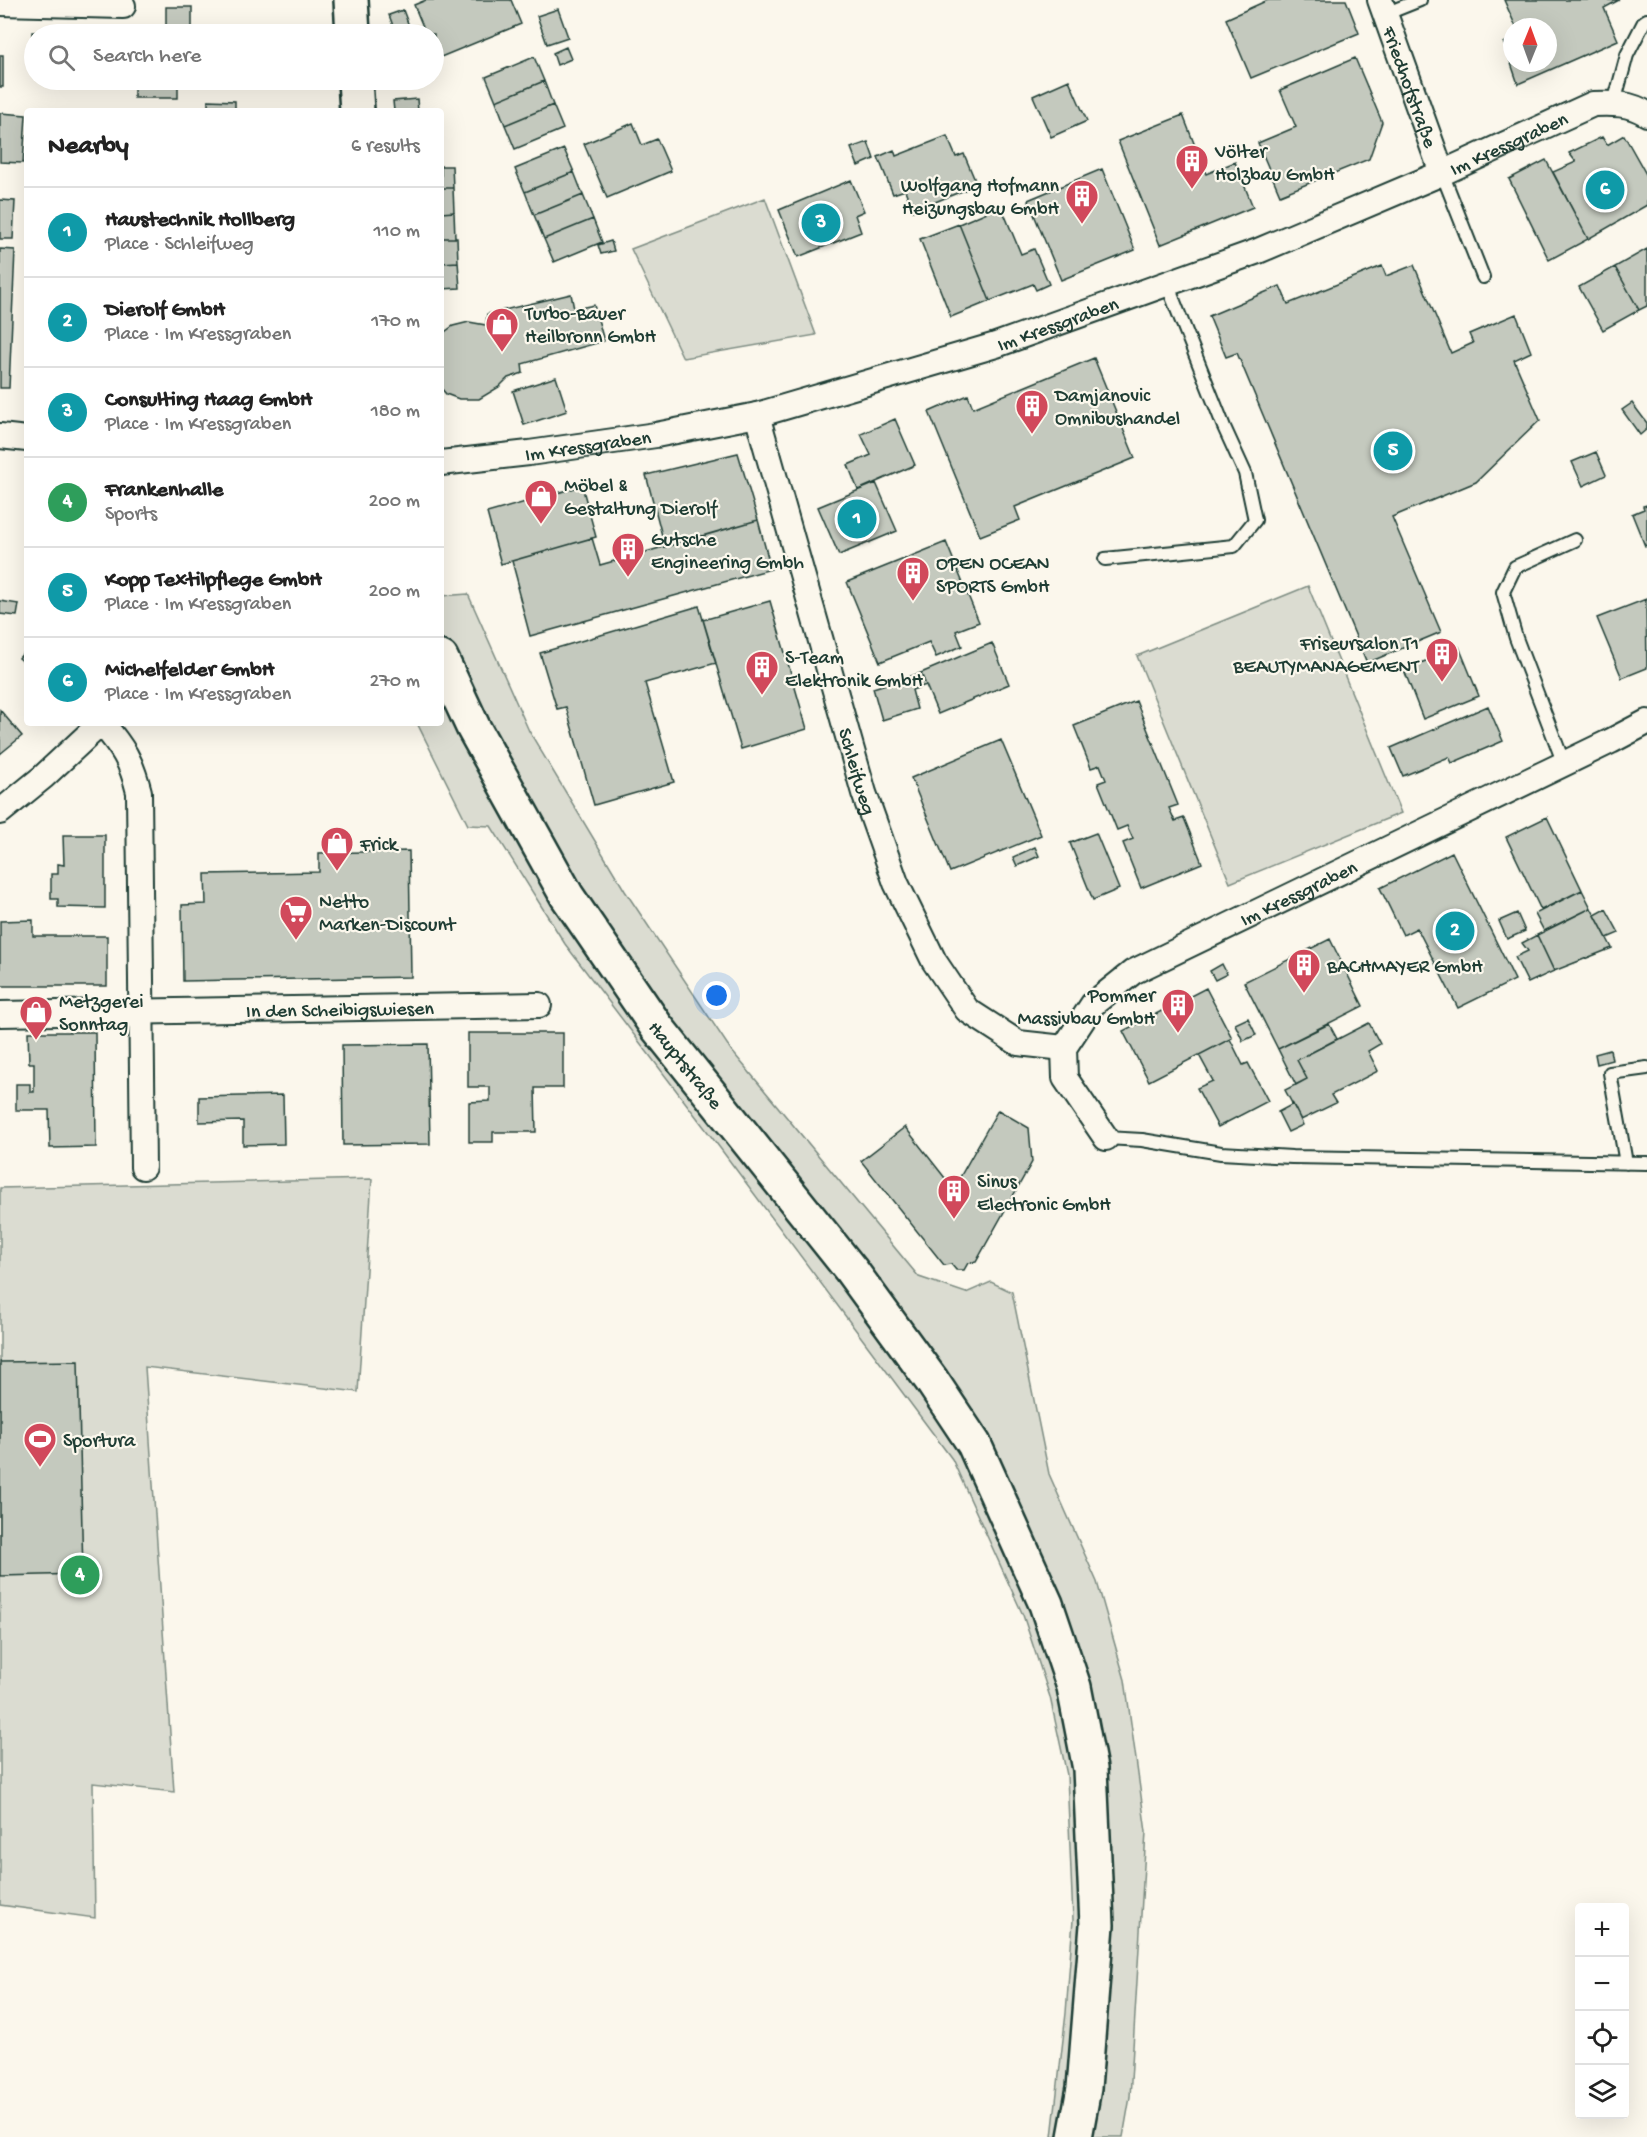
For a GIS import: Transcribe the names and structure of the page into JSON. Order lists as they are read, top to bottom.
{
  "streets": {
    "main road": ["Hauptstraße"],
    "street": [
      "Friedhofstraße",
      "Im Kressgraben",
      "Schleifweg",
      "In den Scheibigswiesen"
    ]
  },
  "crossings": [
    ["Friedhofstraße", "Im Kressgraben"],
    ["Im Kressgraben", "Schleifweg"]
  ],
  "places": {
    "building": [
      "Völter Holzbau GmbH",
      "Wolfgang Hofmann Heizungsbau GmbH",
      "Damjanovic Omnibushandel",
      "Gutsche Engineering Gmbh",
      "OPEN OCEAN SPORTS GmbH",
      "Friseursalon T1 BEAUTYMANAGEMENT",
      "S-Team Elektronik GmbH",
      "BACHMAYER GmbH",
      "Pommer Massivbau GmbH",
      "Sinus Electronic GmbH"
    ],
    "shop": [
      "Turbo-Bauer Heilbronn GmbH",
      "Möbel & Gestaltung Dierolf",
      "Frick",
      "Metzgerei Sonntag"
    ],
    "supermarket": ["Netto Marken-Discount"],
    "sports": ["Sportura"]
  },
  "north": "top",
  "page": {
    "search": "Search here",
    "heading": ["Nearby", "6 results"],
    "pins": [
      "6",
      "3",
      "5",
      "1",
      "2",
      "4"
    ],
    "list": [
      {
        "mark": "1",
        "name": "Haustechnik Hollberg",
        "note": "Place · Schleifweg",
        "value": "110 m"
      },
      {
        "mark": "2",
        "name": "Dierolf GmbH",
        "note": "Place · Im Kressgraben",
        "value": "170 m"
      },
      {
        "mark": "3",
        "name": "Consulting Haag GmbH",
        "note": "Place · Im Kressgraben",
        "value": "180 m"
      },
      {
        "mark": "4",
        "name": "Frankenhalle",
        "note": "Sports",
        "value": "200 m"
      },
      {
        "mark": "5",
        "name": "Kopp Textilpflege GmbH",
        "note": "Place · Im Kressgraben",
        "value": "200 m"
      },
      {
        "mark": "6",
        "name": "Michelfelder GmbH",
        "note": "Place · Im Kressgraben",
        "value": "270 m"
      }
    ],
    "map_buttons": ["+", "−"]
  }
}
